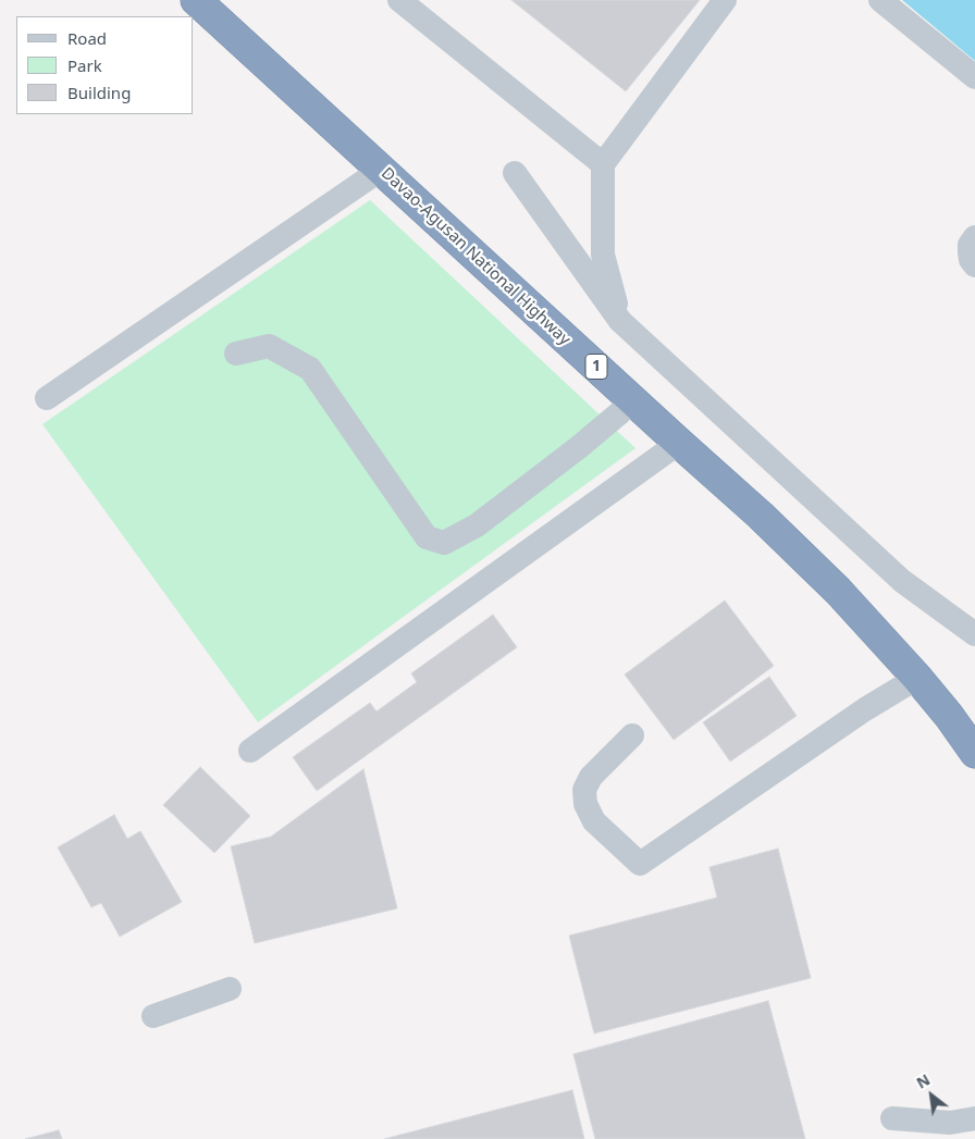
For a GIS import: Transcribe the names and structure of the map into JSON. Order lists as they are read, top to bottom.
{
  "streets": {
    "highway": ["Davao-Agusan National Highway", "1"]
  },
  "legend": ["Road", "Park", "Building"],
  "north": "top left"
}
